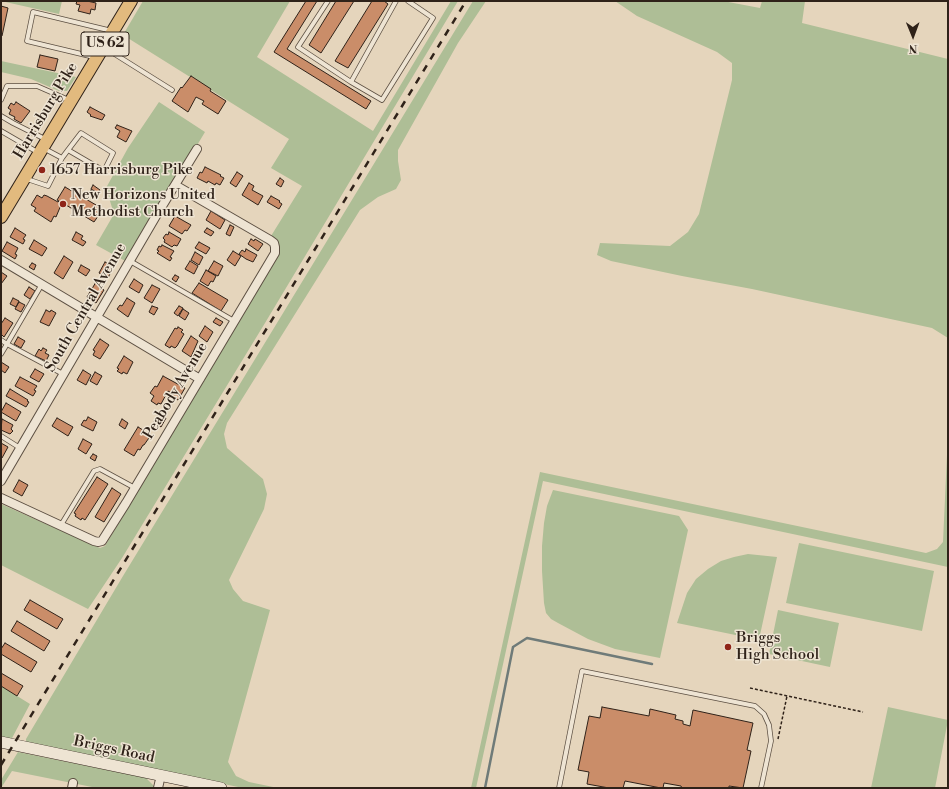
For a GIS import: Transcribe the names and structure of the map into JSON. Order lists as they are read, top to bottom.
{
  "streets": {
    "main road": ["US 62", "Harrisburg Pike"],
    "street": ["South Central Avenue", "Peabody Avenue", "Briggs Road"]
  },
  "crossings": [
    ["South Central Avenue", "Peabody Avenue"]
  ],
  "places": ["1657 Harrisburg Pike", "New Horizons United Methodist Church", "Briggs High School"],
  "north": "bottom"
}
